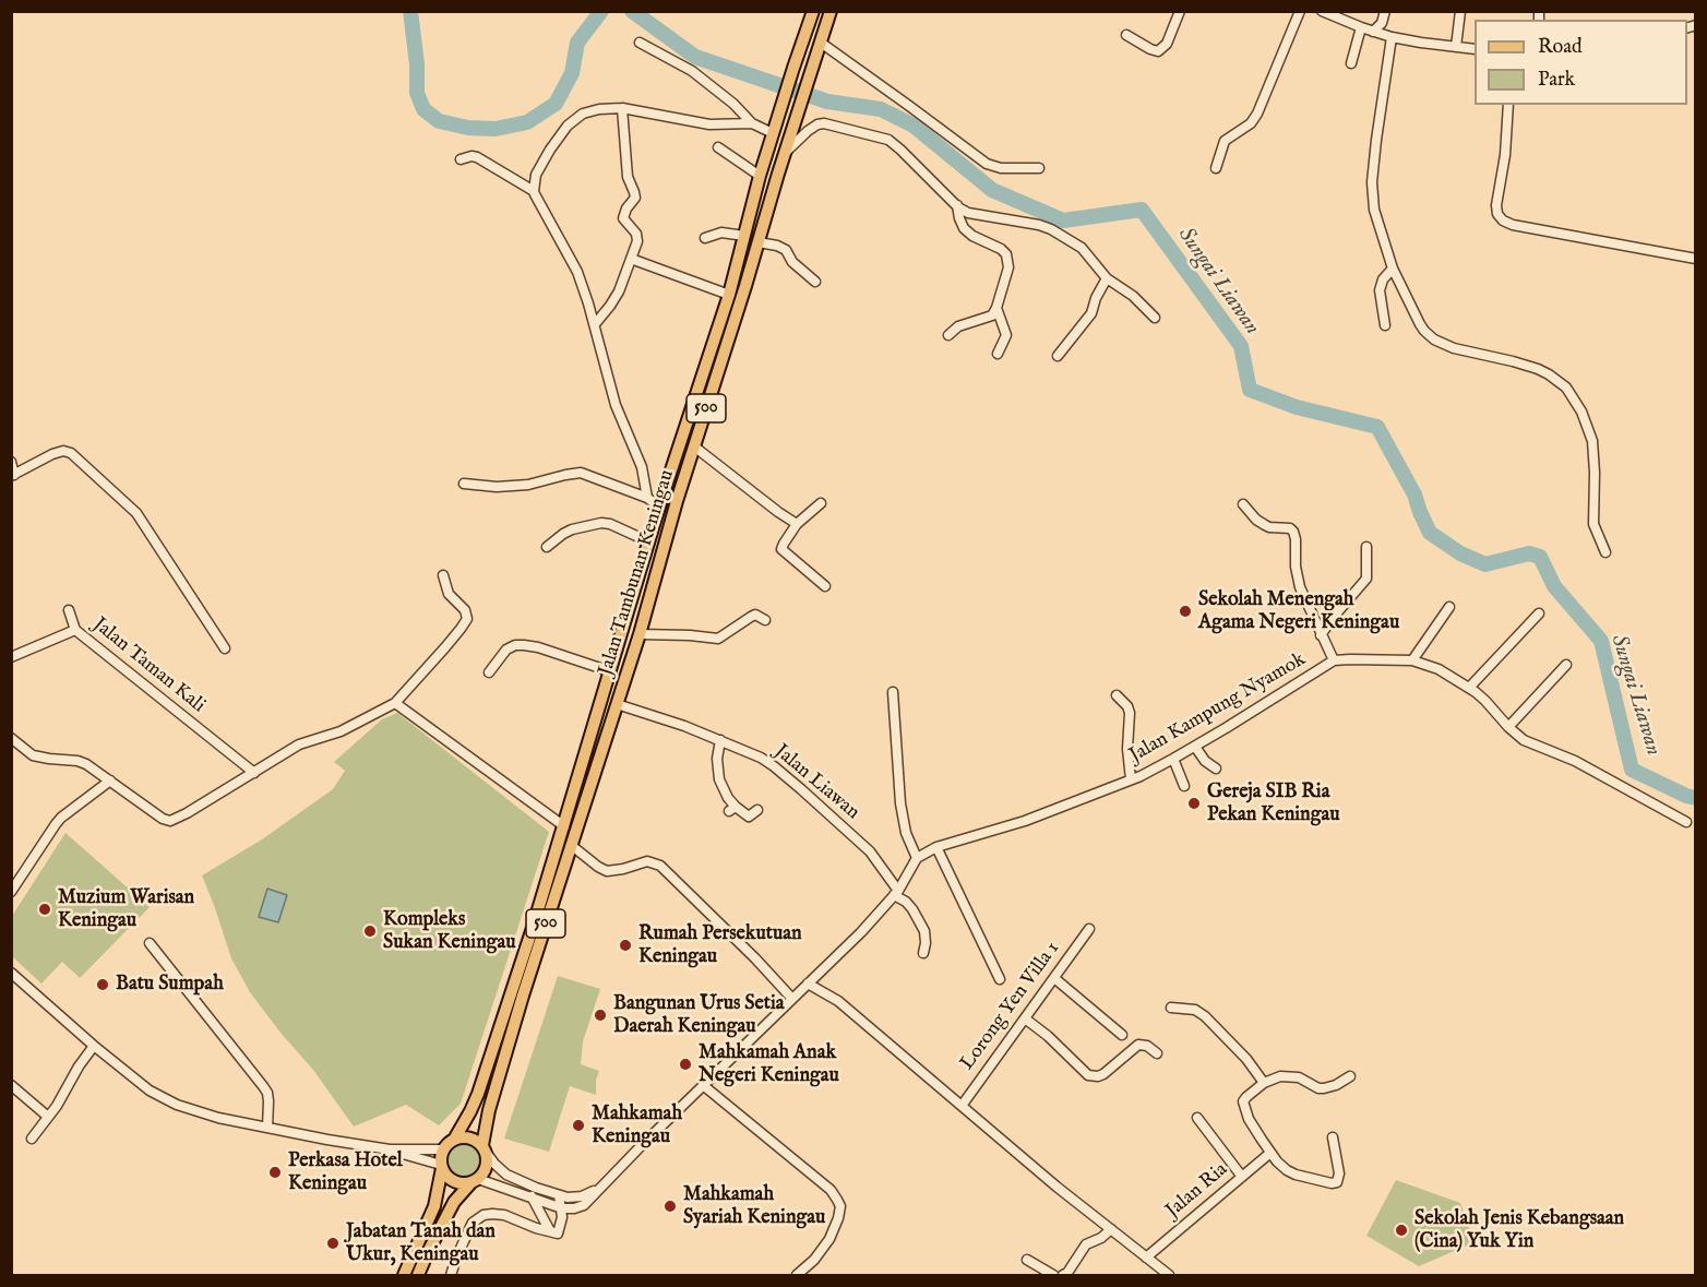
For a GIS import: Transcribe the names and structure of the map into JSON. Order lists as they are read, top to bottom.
{
  "streets": {
    "main road": ["500", "Jalan Tambunan Keningau"],
    "street": [
      "Jalan Taman Kali",
      "Jalan Kampung Nyamok",
      "Jalan Liawan",
      "Lorong Yen Villa 1",
      "Jalan Ria"
    ]
  },
  "crossings": [
    ["500", "Jalan Tambunan Keningau"],
    ["Jalan Tambunan Keningau", "Jalan Liawan"]
  ],
  "water": ["Sungai Liawan"],
  "places": [
    "Sekolah Menengah Agama Negeri Keningau",
    "Gereja SIB Ria Pekan Keningau",
    "Muzium Warisan Keningau",
    "Kompleks Sukan Keningau",
    "Rumah Persekutuan Keningau",
    "Batu Sumpah",
    "Bangunan Urus Setia Daerah Keningau",
    "Mahkamah Anak Negeri Keningau",
    "Mahkamah Keningau",
    "Perkasa Hotel Keningau",
    "Mahkamah Syariah Keningau",
    "Sekolah Jenis Kebangsaan (Cina) Yuk Yin",
    "Jabatan Tanah dan Ukur, Keningau"
  ],
  "legend": ["Road", "Park"]
}
